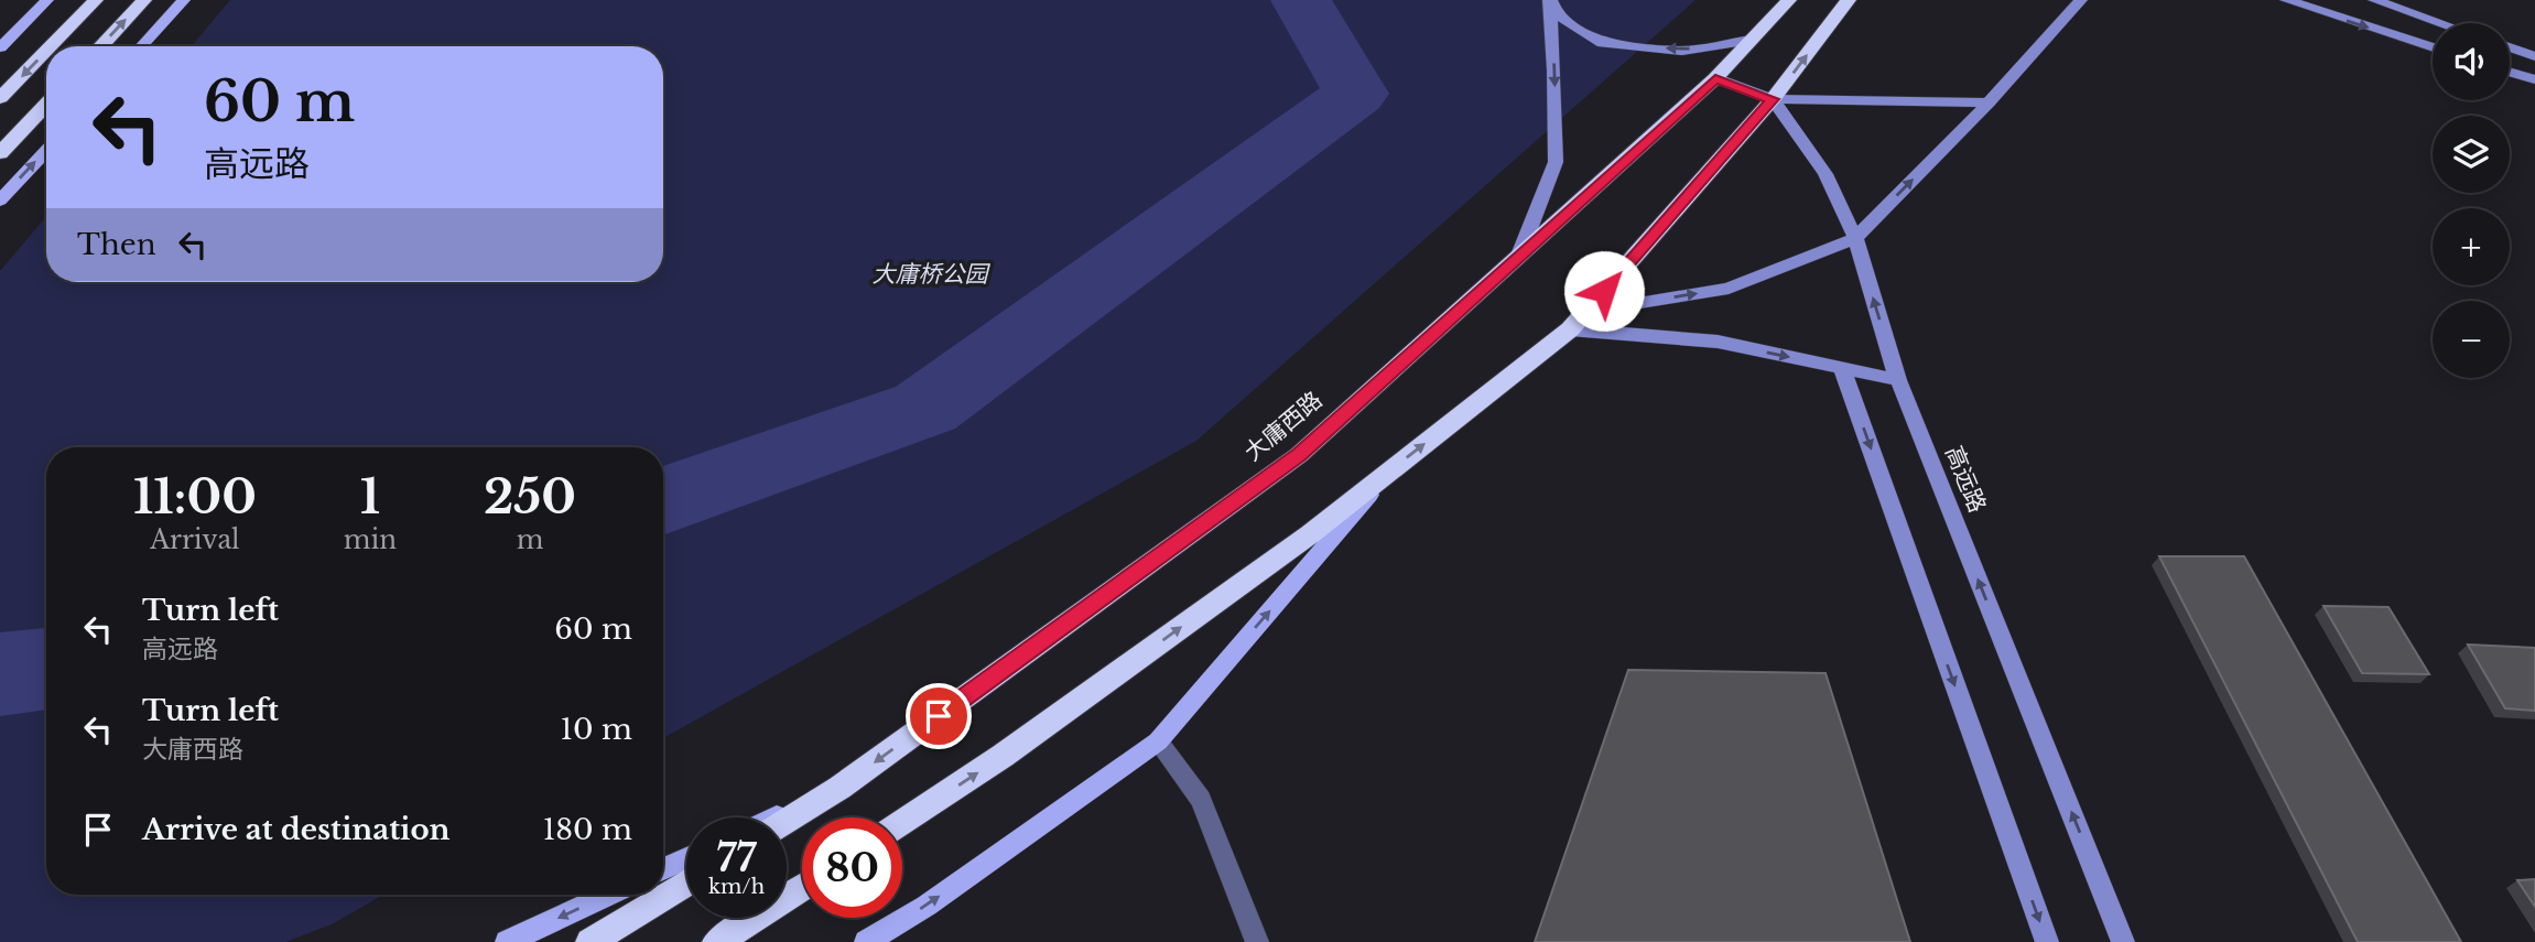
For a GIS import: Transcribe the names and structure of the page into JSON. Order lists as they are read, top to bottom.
{
  "streets": {
    "highway": ["大庸西路"],
    "street": ["高远路"]
  },
  "parks": ["大庸桥公园"],
  "page": {
    "map_buttons": ["+", "−"],
    "turn": ["60 m", "高远路"],
    "then": "Then",
    "eta": [
      "11:00",
      "Arrival",
      "1",
      "min",
      "250",
      "m"
    ],
    "list": [
      {
        "name": "Turn left",
        "note": "高远路",
        "value": "60 m"
      },
      {
        "name": "Turn left",
        "note": "大庸西路",
        "value": "10 m"
      },
      {
        "name": "Arrive at destination",
        "value": "180 m"
      }
    ],
    "speed": "77 km/h",
    "limit": "80"
  }
}
